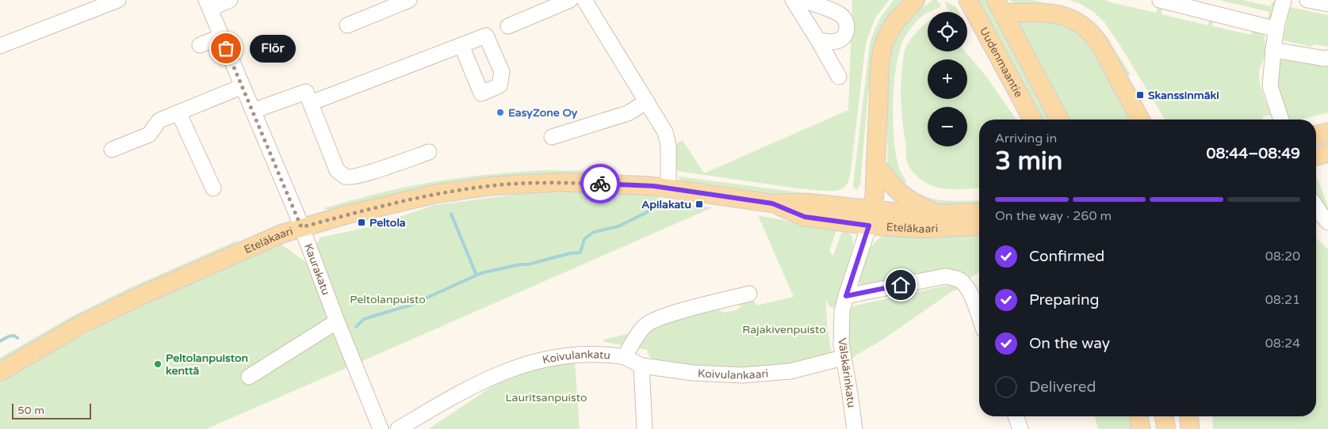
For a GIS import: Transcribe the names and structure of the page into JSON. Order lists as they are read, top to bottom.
{
  "streets": {
    "main road": ["Uudenmaantie", "Eteläkaari"],
    "street": [
      "Kaurakatu",
      "Koivulankatu",
      "Koivulankaari",
      "Välskärinkatu"
    ]
  },
  "crossings": [
    ["Eteläkaari", "Kaurakatu"],
    ["Eteläkaari", "Välskärinkatu"],
    ["Koivulankatu", "Koivulankaari"],
    ["Koivulankaari", "Välskärinkatu"]
  ],
  "parks": ["Peltolanpuisto", "Rajakivenpuisto", "Lauritsanpuisto"],
  "places": {
    "other": ["Flör", "EasyZone Oy", "Peltolanpuiston kenttä"],
    "transit": ["Skanssinmäki", "Apilakatu", "Peltola"]
  },
  "scale_bar": "50 m",
  "page": {
    "map_buttons": ["+", "−"],
    "bubble": "Flör",
    "heading": ["3 min", "Arriving in", "08:44–08:49"],
    "bar": "On the way · 260 m",
    "list": [
      ["Confirmed", "08:20"],
      ["Preparing", "08:21"],
      ["On the way", "08:24"],
      "Delivered"
    ],
    "scale": "50 m"
  }
}
